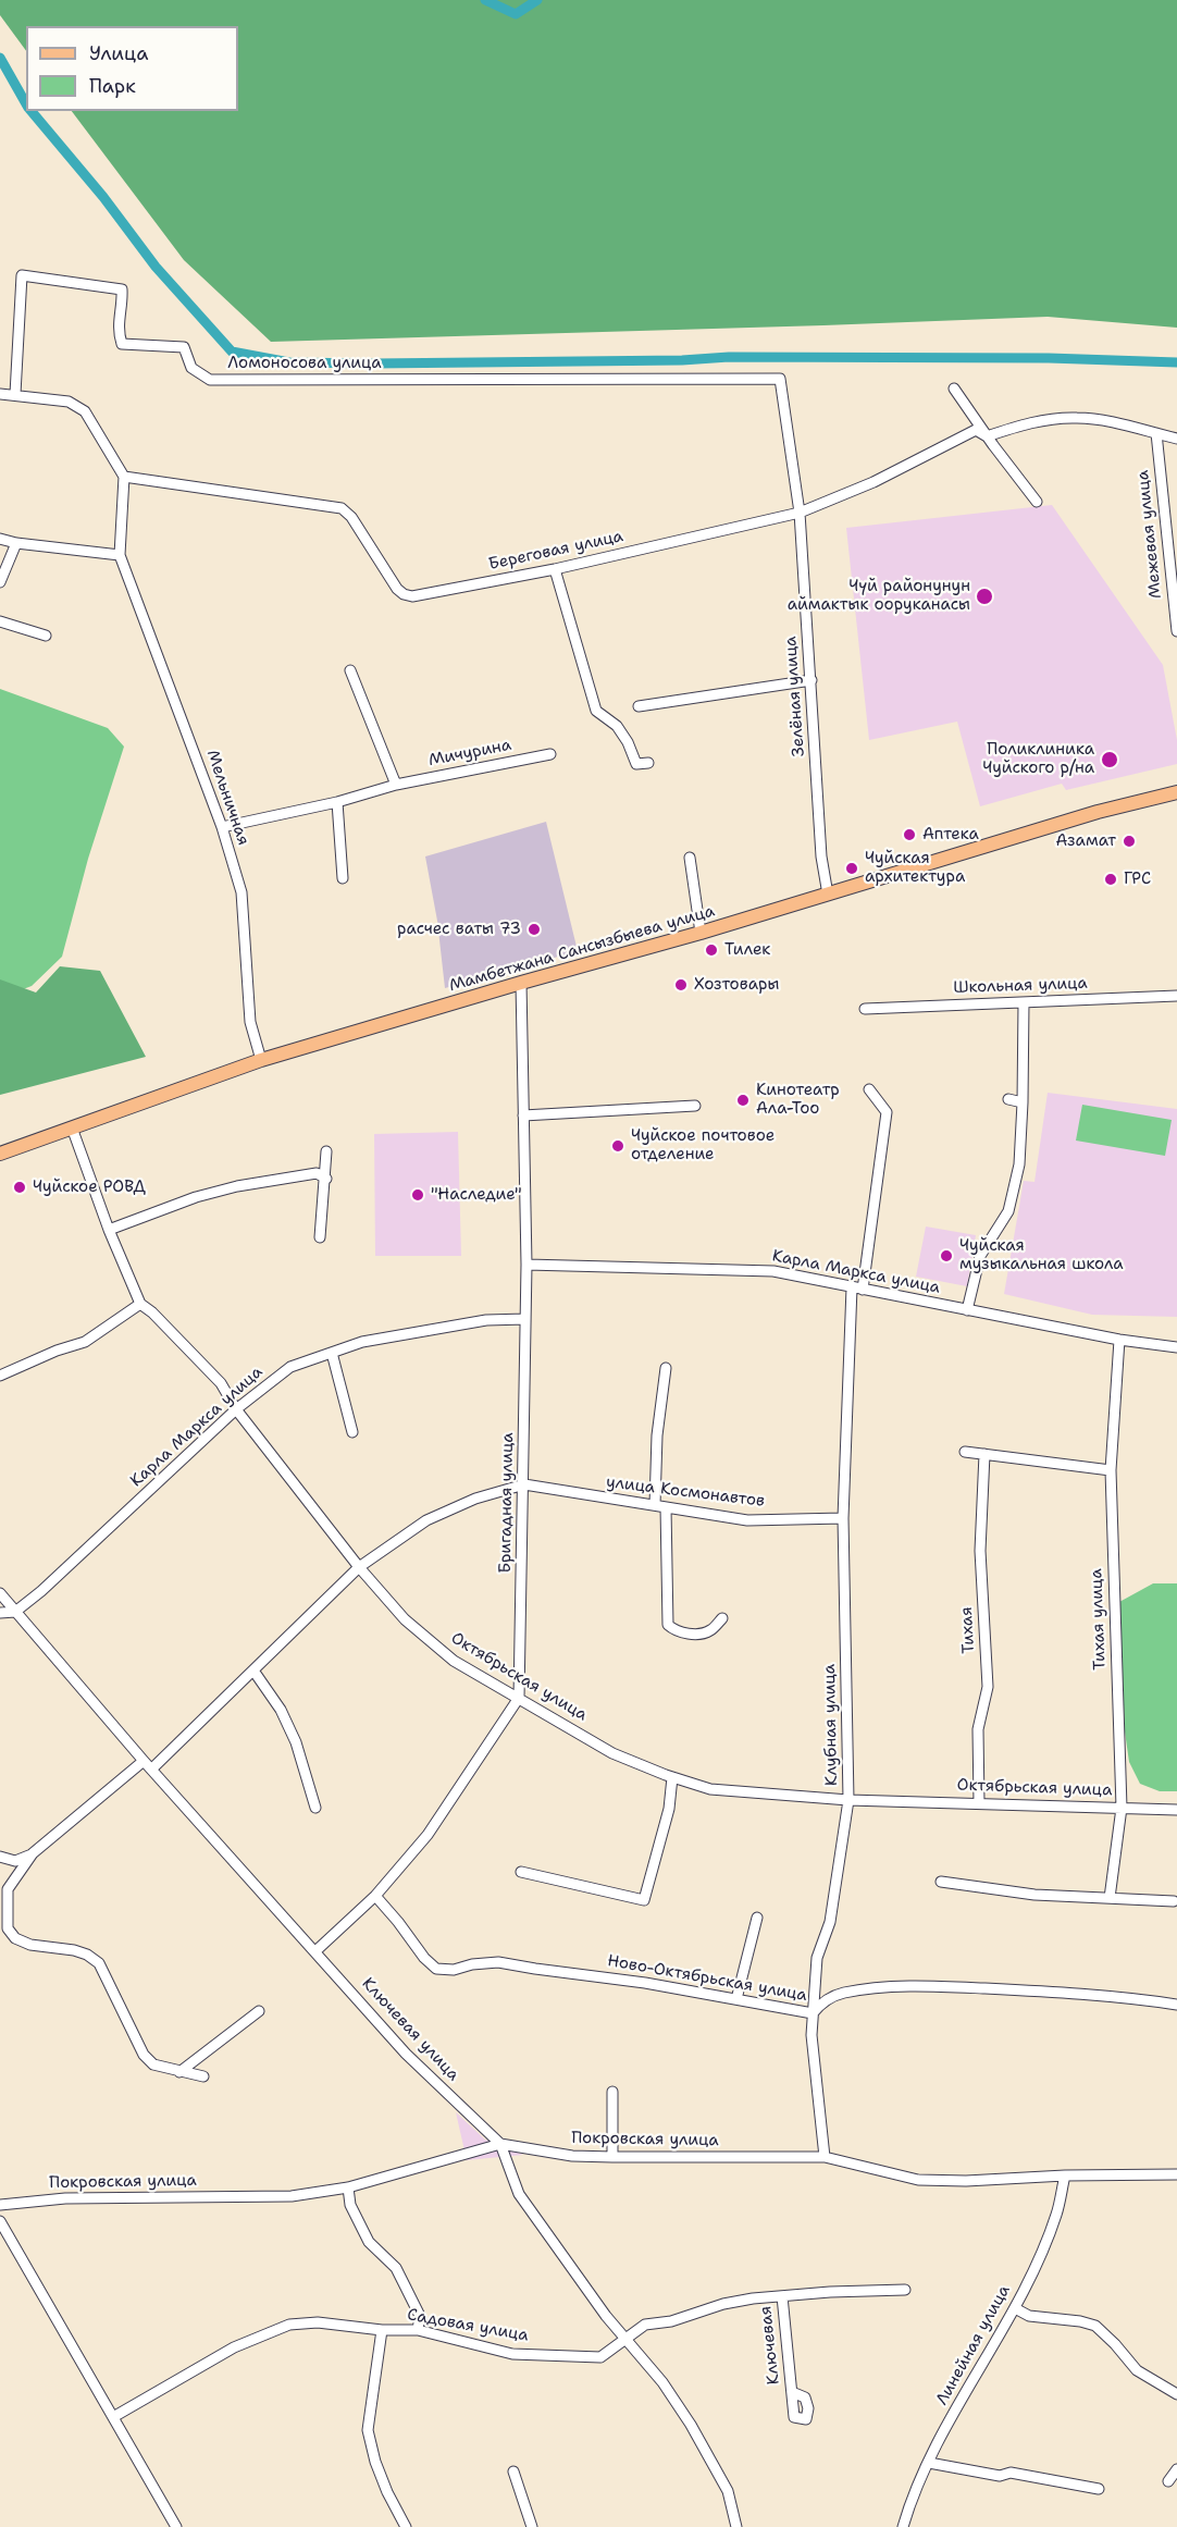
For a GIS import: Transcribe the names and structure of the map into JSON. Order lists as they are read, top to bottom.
{
  "streets": {
    "main road": ["Мамбетжана Сансызбыева улица"],
    "street": [
      "Ломоносова улица",
      "Межевая улица",
      "Береговая улица",
      "Зелёная улица",
      "Мичурина",
      "Мельничная",
      "Школьная улица",
      "Карла Маркса улица",
      "улица Космонавтов",
      "Бригадная улица",
      "Тихая улица",
      "Тихая",
      "Октябрьская улица",
      "Клубная улица",
      "Ново-Октябрьская улица",
      "Ключевая улица",
      "Покровская улица",
      "Садовая улица",
      "Ключевая",
      "Линейная улица"
    ]
  },
  "crossings": [
    ["Ломоносова улица", "Зелёная улица"],
    ["Межевая улица", "Береговая улица"],
    ["Береговая улица", "Зелёная улица"],
    ["Береговая улица", "Мельничная"],
    ["Зелёная улица", "Мамбетжана Сансызбыева улица"],
    ["Мичурина", "Мельничная"],
    ["Мельничная", "Мамбетжана Сансызбыева улица"],
    ["Мамбетжана Сансызбыева улица", "Бригадная улица"],
    ["Мамбетжана Сансызбыева улица", "Октябрьская улица"],
    ["Карла Маркса улица", "Бригадная улица"],
    ["Карла Маркса улица", "Тихая улица"],
    ["Карла Маркса улица", "Октябрьская улица"],
    ["Карла Маркса улица", "Клубная улица"],
    ["Карла Маркса улица", "Ключевая улица"],
    ["улица Космонавтов", "Бригадная улица"],
    ["улица Космонавтов", "Клубная улица"],
    ["Бригадная улица", "Октябрьская улица"],
    ["Тихая улица", "Октябрьская улица"],
    ["Тихая", "Октябрьская улица"],
    ["Октябрьская улица", "Клубная улица"],
    ["Клубная улица", "Ново-Октябрьская улица"],
    ["Клубная улица", "Покровская улица"],
    ["Ключевая улица", "Покровская улица"],
    ["Ключевая улица", "Садовая улица"],
    ["Покровская улица", "Линейная улица"],
    ["Садовая улица", "Ключевая"]
  ],
  "places": [
    "Чүй районунун аймактык ооруканасы",
    "Поликлиника Чуйского р/на",
    "Аптека",
    "Азамат",
    "Чуйская архитектура",
    "ГРС",
    "расчес ваты 73",
    "Тилек",
    "Хозтовары",
    "Кинотеатр Ала-Тоо",
    "Чуйское почтовое отделение",
    "Чуйское РОВД",
    "\"Наследие\"",
    "Чуйская музыкальная школа"
  ],
  "legend": ["Улица", "Парк"]
}
